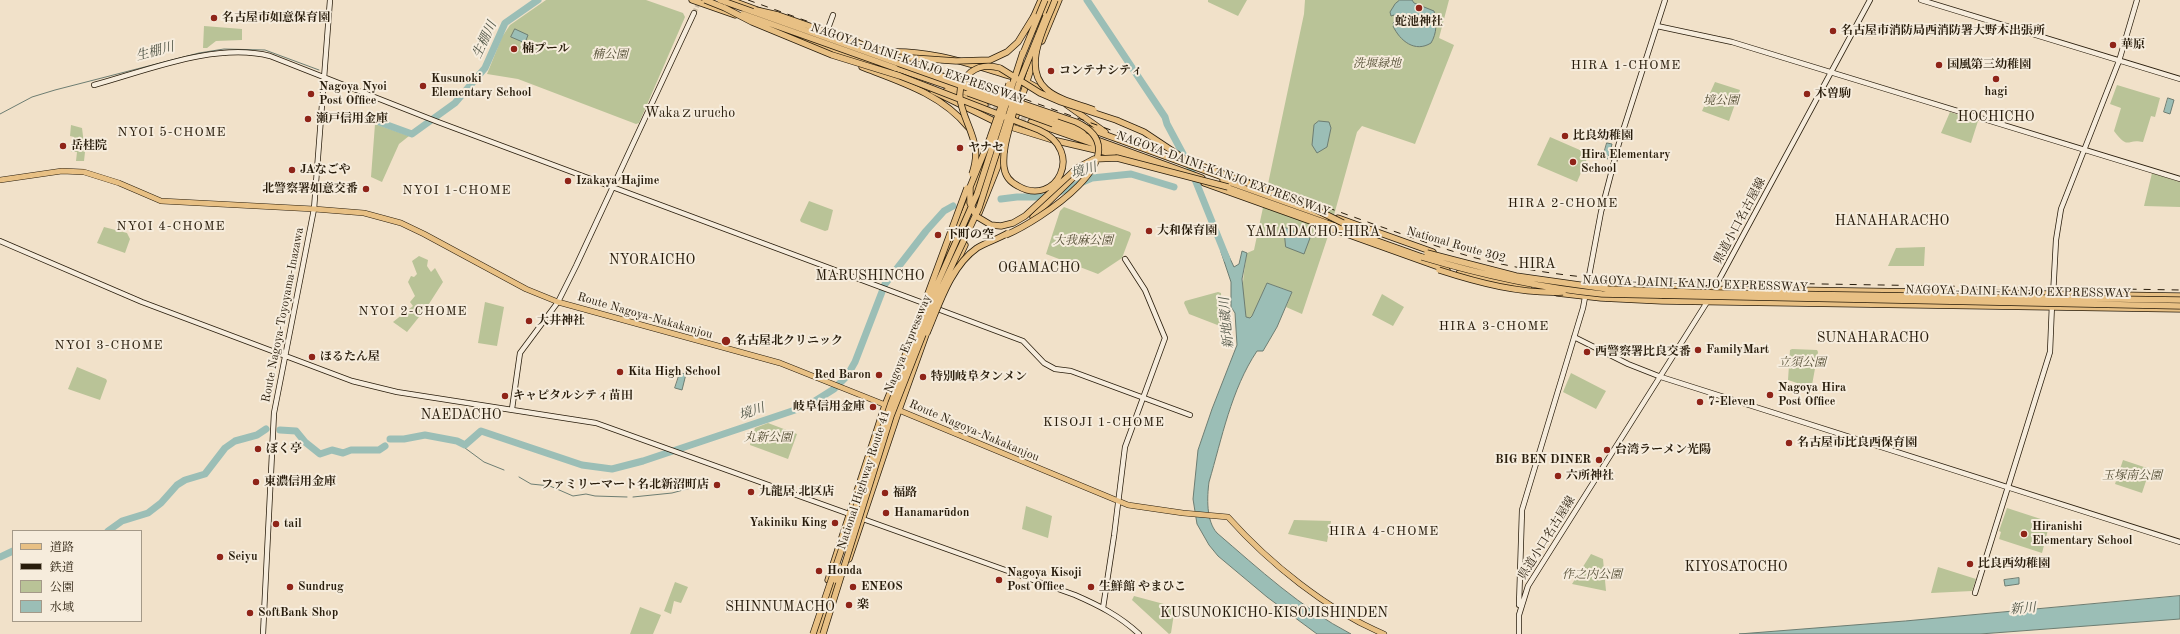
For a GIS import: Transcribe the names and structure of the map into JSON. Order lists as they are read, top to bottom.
{
  "streets": {
    "highway": [
      "NAGOYA-DAINI-KANJO EXPRESSWAY",
      "National Route 302",
      "Nagoya Expressway",
      "National Highway Route 41"
    ],
    "main road": ["Route Nagoya-Nakakanjou"],
    "street": ["県道小口名古屋線", "Route Nagoya-Toyoyama-Inazawa"]
  },
  "crossings": [
    ["県道小口名古屋線", "National Route 302"],
    ["Route Nagoya-Toyoyama-Inazawa", "Route Nagoya-Nakakanjou"],
    ["Route Nagoya-Nakakanjou", "National Highway Route 41"],
    ["Nagoya Expressway", "National Highway Route 41"]
  ],
  "districts": [
    "HIRA 1-CHOME",
    "Wakaｚurucho",
    "HOCHICHO",
    "NYOI 5-CHOME",
    "NYOI 1-CHOME",
    "HIRA 2-CHOME",
    "HANAHARACHO",
    "NYOI 4-CHOME",
    "YAMADACHO-HIRA",
    "NYORAICHO",
    "HIRA",
    "OGAMACHO",
    "MARUSHINCHO",
    "NYOI 2-CHOME",
    "HIRA 3-CHOME",
    "SUNAHARACHO",
    "NYOI 3-CHOME",
    "NAEDACHO",
    "KISOJI 1-CHOME",
    "HIRA 4-CHOME",
    "KIYOSATOCHO",
    "SHINNUMACHO",
    "KUSUNOKICHO-KISOJISHINDEN"
  ],
  "water": [
    "生棚川",
    "境川",
    "新地蔵川",
    "新川"
  ],
  "parks": [
    "楠公園",
    "洗堰緑地",
    "境公園",
    "大我麻公園",
    "立須公園",
    "丸新公園",
    "玉塚南公園",
    "作之内公園"
  ],
  "places": [
    "蛇池神社",
    "名古屋市如意保育園",
    "名古屋市消防局西消防署大野木出張所",
    "華原",
    "楠プール",
    "国風第三幼稚園",
    "コンテナシティ",
    "hagi",
    "Kusunoki Elementary School",
    "Nagoya Nyoi Post Office",
    "木曽駒",
    "瀬戸信用金庫",
    "比良幼稚園",
    "岳桂院",
    "ヤナセ",
    "Hira Elementary School",
    "JAなごや",
    "Izakaya Hajime",
    "北警察署如意交番",
    "大和保育園",
    "下町の空",
    "大井神社",
    "名古屋北クリニック",
    "FamilyMart",
    "西警察署比良交番",
    "ほるたん屋",
    "Kita High School",
    "Red Baron",
    "特別岐阜タンメン",
    "Nagoya Hira Post Office",
    "キャピタルシティ苗田",
    "7-Eleven",
    "岐阜信用金庫",
    "名古屋市比良西保育園",
    "ぼく亭",
    "台湾ラーメン光陽",
    "BIG BEN DINER",
    "六所神社",
    "東濃信用金庫",
    "ファミリーマート名北新沼町店",
    "九龍居 北区店",
    "福路",
    "Hanamarūdon",
    "Yakiniku King",
    "tail",
    "Hiranishi Elementary School",
    "Seiyu",
    "比良西幼稚園",
    "Honda",
    "Nagoya Kisoji Post Office",
    "Sundrug",
    "ENEOS",
    "生鮮館 やまひこ",
    "楽",
    "SoftBank Shop"
  ],
  "legend": [
    "道路",
    "鉄道",
    "公園",
    "水域"
  ]
}
